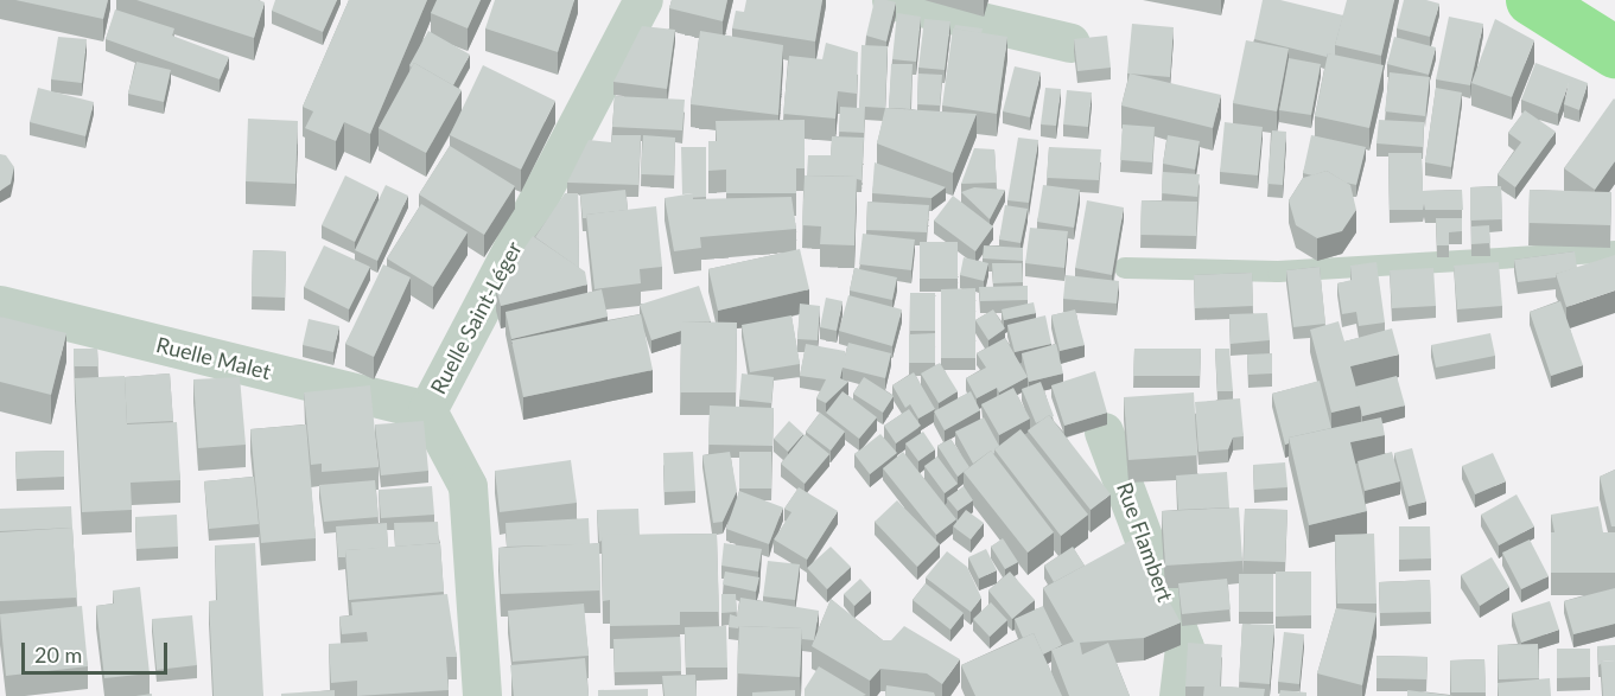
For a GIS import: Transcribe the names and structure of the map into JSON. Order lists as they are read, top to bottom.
{
  "streets": {
    "street": ["Ruelle Saint-Léger", "Ruelle Malet", "Rue Flambert"]
  },
  "crossings": [
    ["Ruelle Saint-Léger", "Ruelle Malet"]
  ],
  "scale_bar": "20 m"
}
